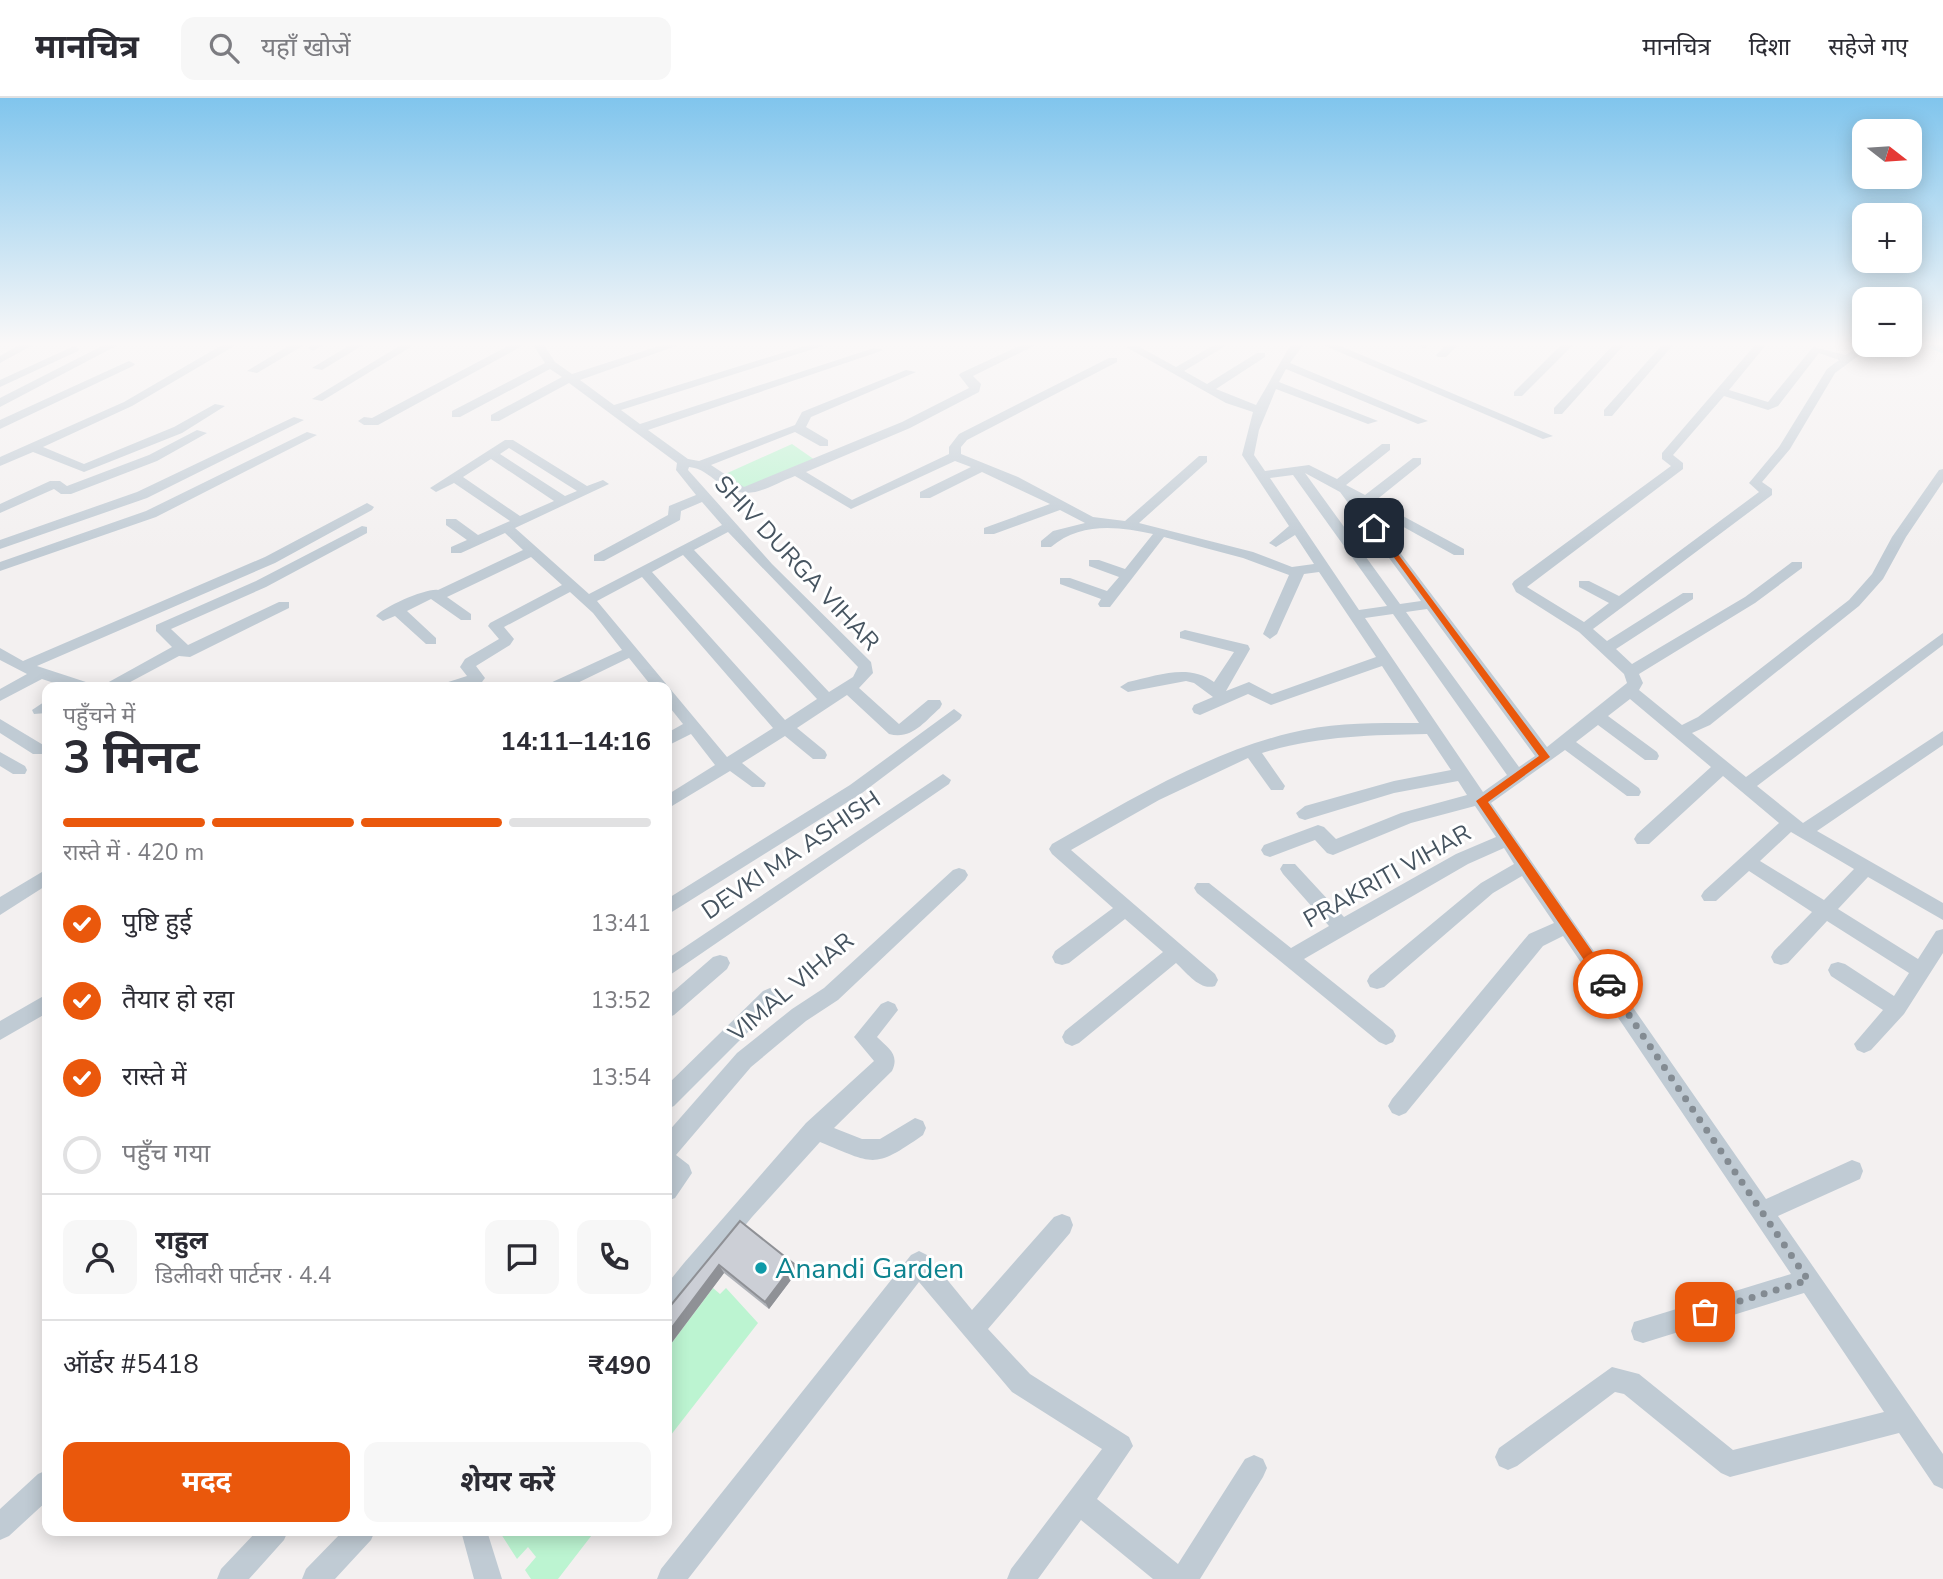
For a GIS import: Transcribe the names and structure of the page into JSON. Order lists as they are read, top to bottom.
{
  "streets": {
    "street": [
      "SHIV DURGA VIHAR",
      "DEVKI MA ASHISH",
      "PRAKRITI VIHAR",
      "VIMAL VIHAR"
    ]
  },
  "places": ["Anandi Garden"],
  "north": "right",
  "page": {
    "header": "मानचित्र",
    "search": "यहाँ खोजें",
    "nav": ["मानचित्र", "दिशा", "सहेजे गए"],
    "map_buttons": ["+", "−"],
    "heading": ["3 मिनट", "पहुँचने में", "14:11–14:16"],
    "panel": [
      "राहुल",
      "डिलीवरी पार्टनर · 4.4",
      "ऑर्डर #5418",
      "₹490"
    ],
    "bar": "रास्ते में · 420 m",
    "list": [
      ["पुष्टि हुई", "13:41"],
      ["तैयार हो रहा", "13:52"],
      ["रास्ते में", "13:54"],
      "पहुँच गया"
    ],
    "buttons": ["मदद", "शेयर करें"]
  }
}
